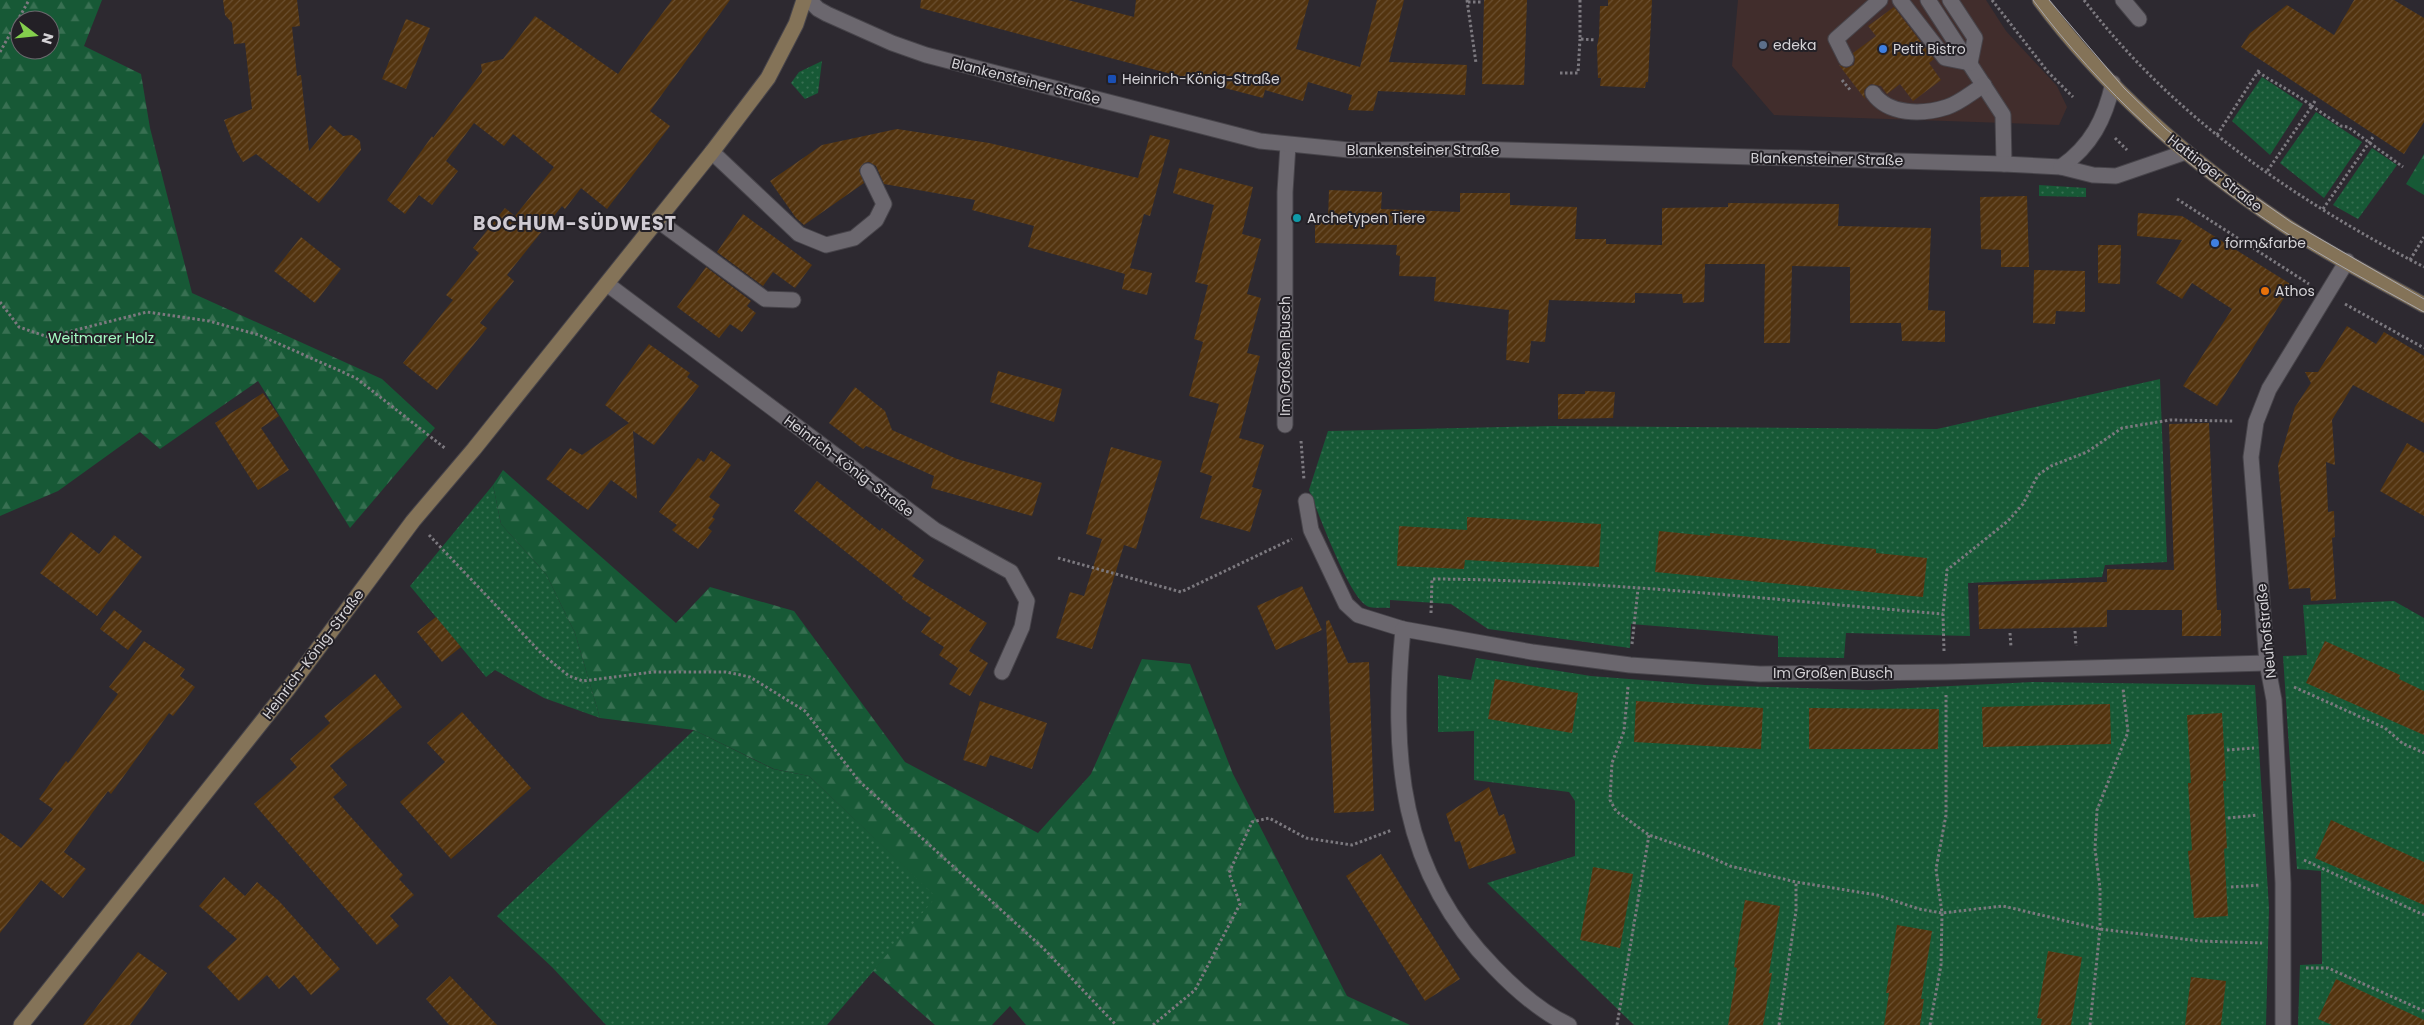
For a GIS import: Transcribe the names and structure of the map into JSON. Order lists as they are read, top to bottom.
{
  "streets": {
    "main road": ["Hattinger Straße", "Heinrich-König-Straße"],
    "street": ["Blankensteiner Straße", "Im Großen Busch", "Neuhofstraße"]
  },
  "crossings": [
    ["Blankensteiner Straße", "Hattinger Straße"],
    ["Blankensteiner Straße", "Im Großen Busch"],
    ["Hattinger Straße", "Neuhofstraße"],
    ["Im Großen Busch", "Neuhofstraße"]
  ],
  "districts": ["BOCHUM-SÜDWEST"],
  "parks": ["Weitmarer Holz"],
  "places": {
    "other": [
      "edeka",
      "Petit Bistro",
      "Archetypen Tiere",
      "form&farbe",
      "Athos"
    ],
    "transit": ["Heinrich-König-Straße"]
  },
  "north": "right"
}
